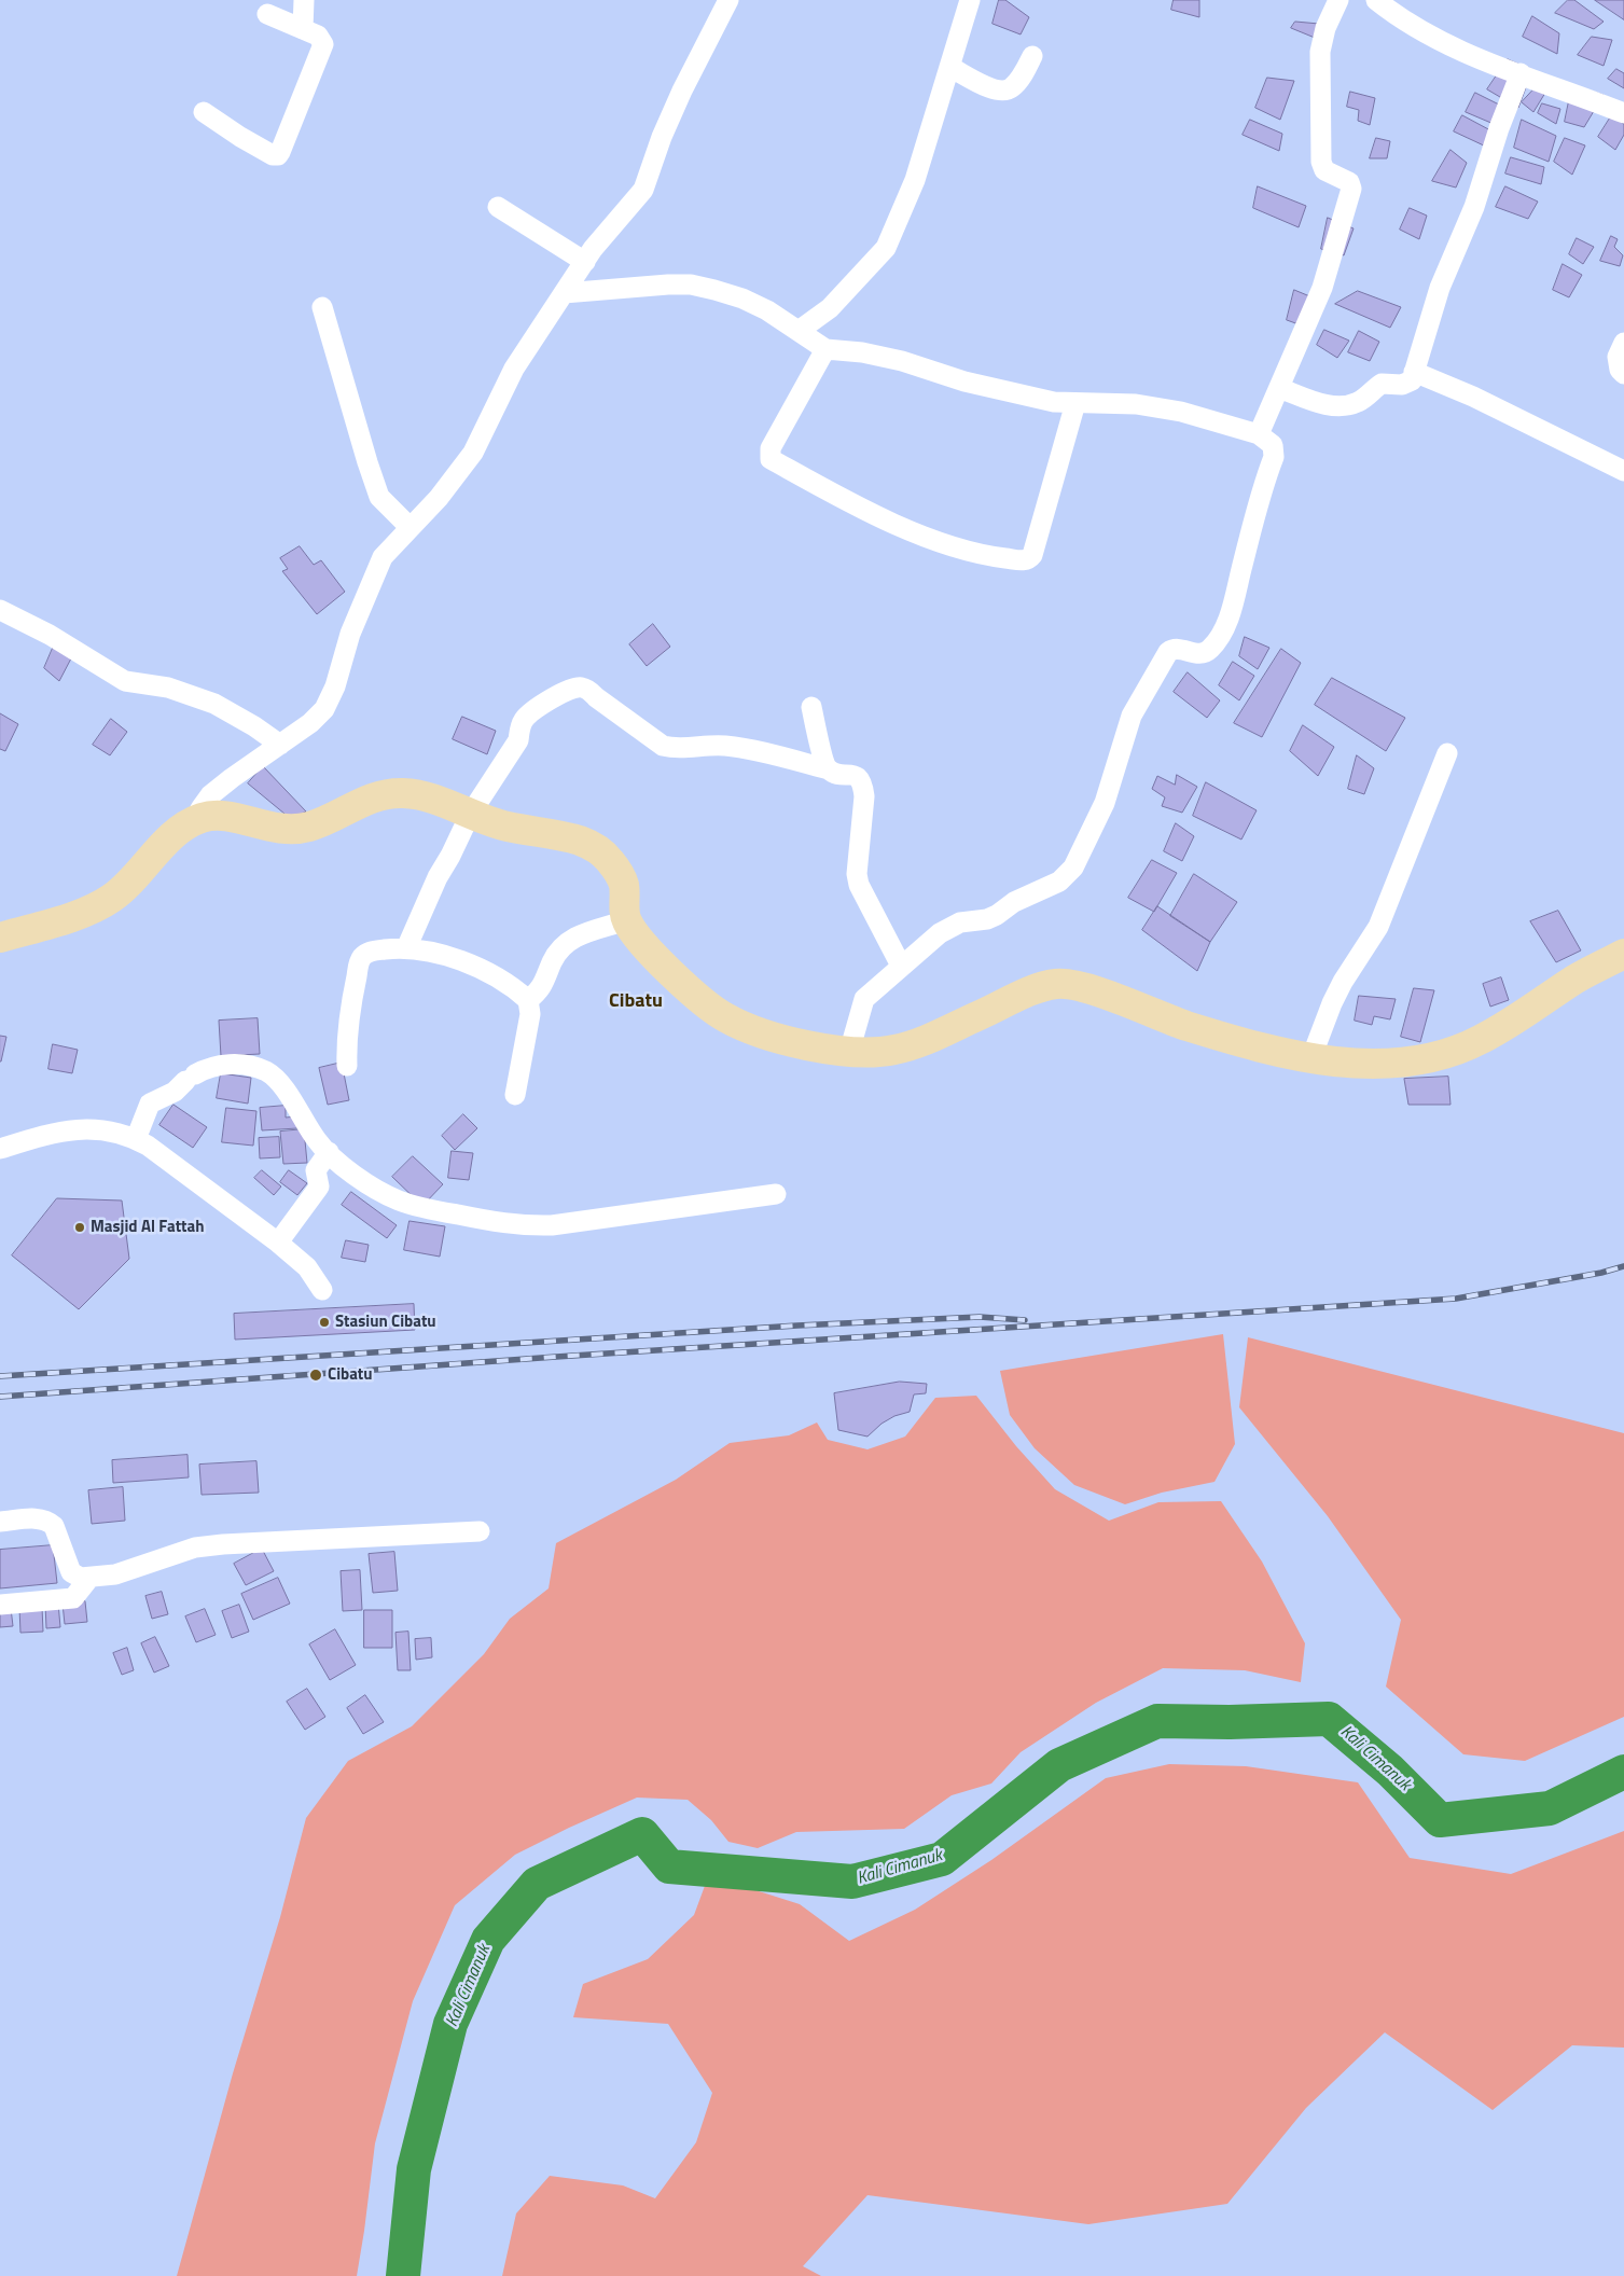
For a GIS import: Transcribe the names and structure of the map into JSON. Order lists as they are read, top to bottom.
{
  "districts": ["Cibatu"],
  "water": ["Kali Cimanuk"],
  "places": ["Masjid Al Fattah", "Stasiun Cibatu", "Cibatu"]
}
